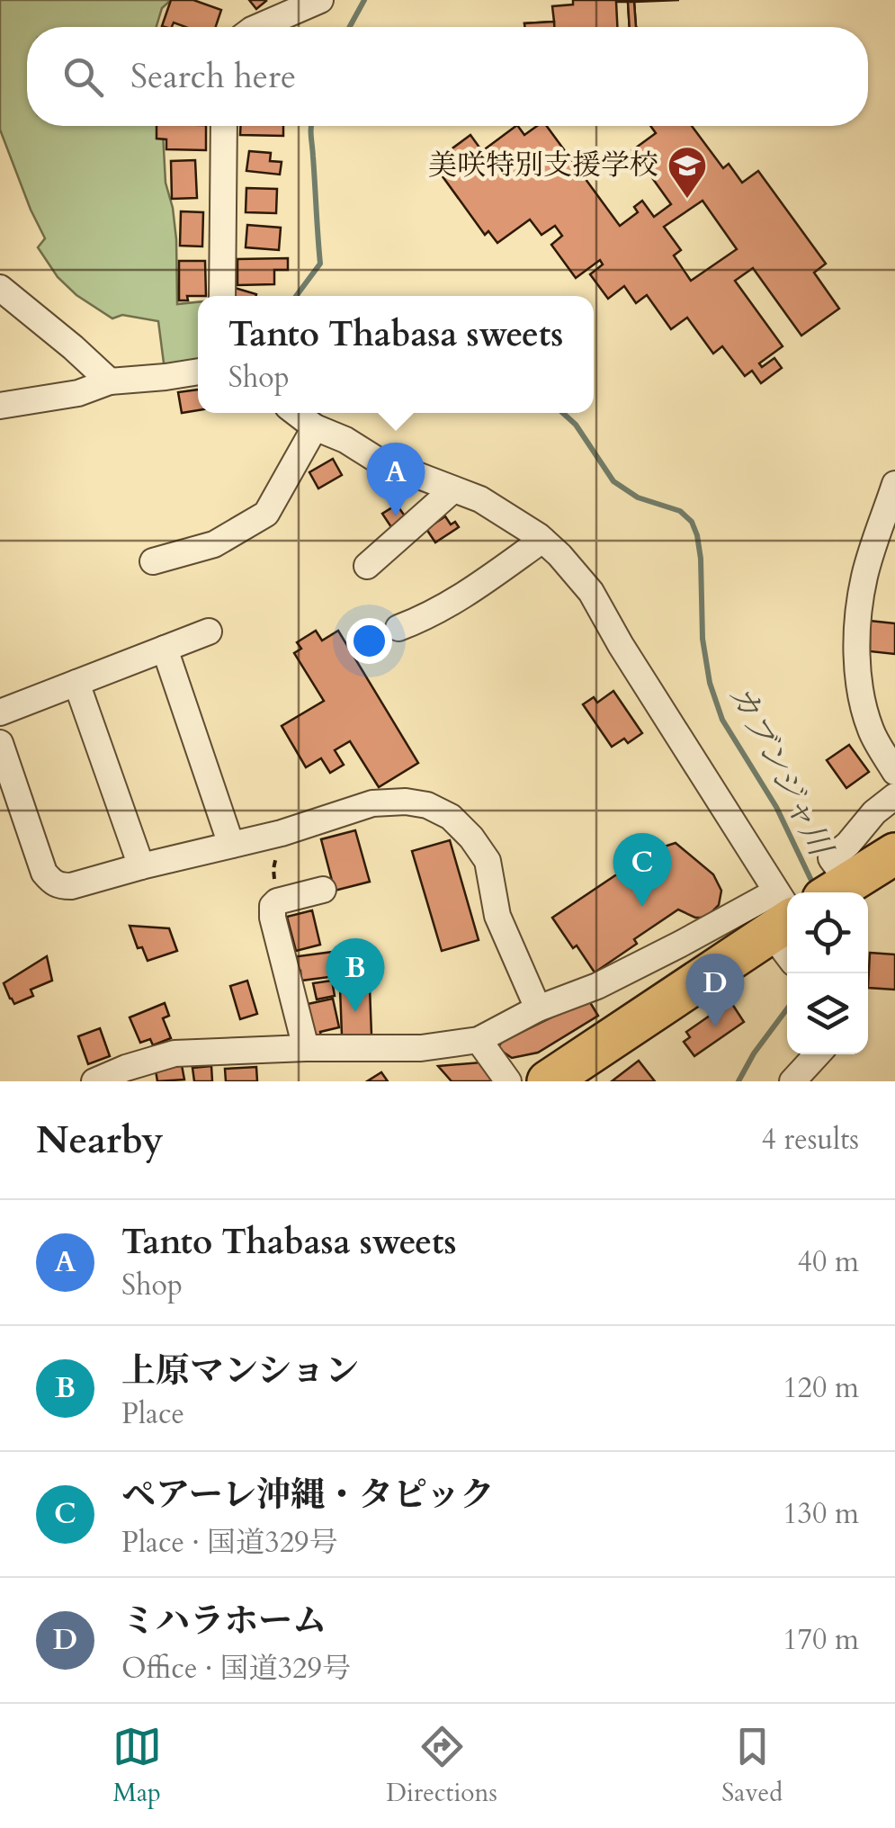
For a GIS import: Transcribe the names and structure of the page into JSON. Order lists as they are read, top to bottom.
{
  "water": ["カブンジャ川"],
  "places": {
    "school or university": ["美咲特別支援学校"]
  },
  "page": {
    "search": "Search here",
    "popup": ["Tanto Thabasa sweets", "Shop"],
    "pins": [
      "A",
      "C",
      "B",
      "D"
    ],
    "heading": ["Nearby", "4 results"],
    "list": [
      {
        "mark": "A",
        "name": "Tanto Thabasa sweets",
        "note": "Shop",
        "value": "40 m"
      },
      {
        "mark": "B",
        "name": "上原マンション",
        "note": "Place",
        "value": "120 m"
      },
      {
        "mark": "C",
        "name": "ペアーレ沖縄・タピック",
        "note": "Place · 国道329号",
        "value": "130 m"
      },
      {
        "mark": "D",
        "name": "ミハラホーム",
        "note": "Office · 国道329号",
        "value": "170 m"
      }
    ],
    "nav": ["Map", "Directions", "Saved"]
  }
}
